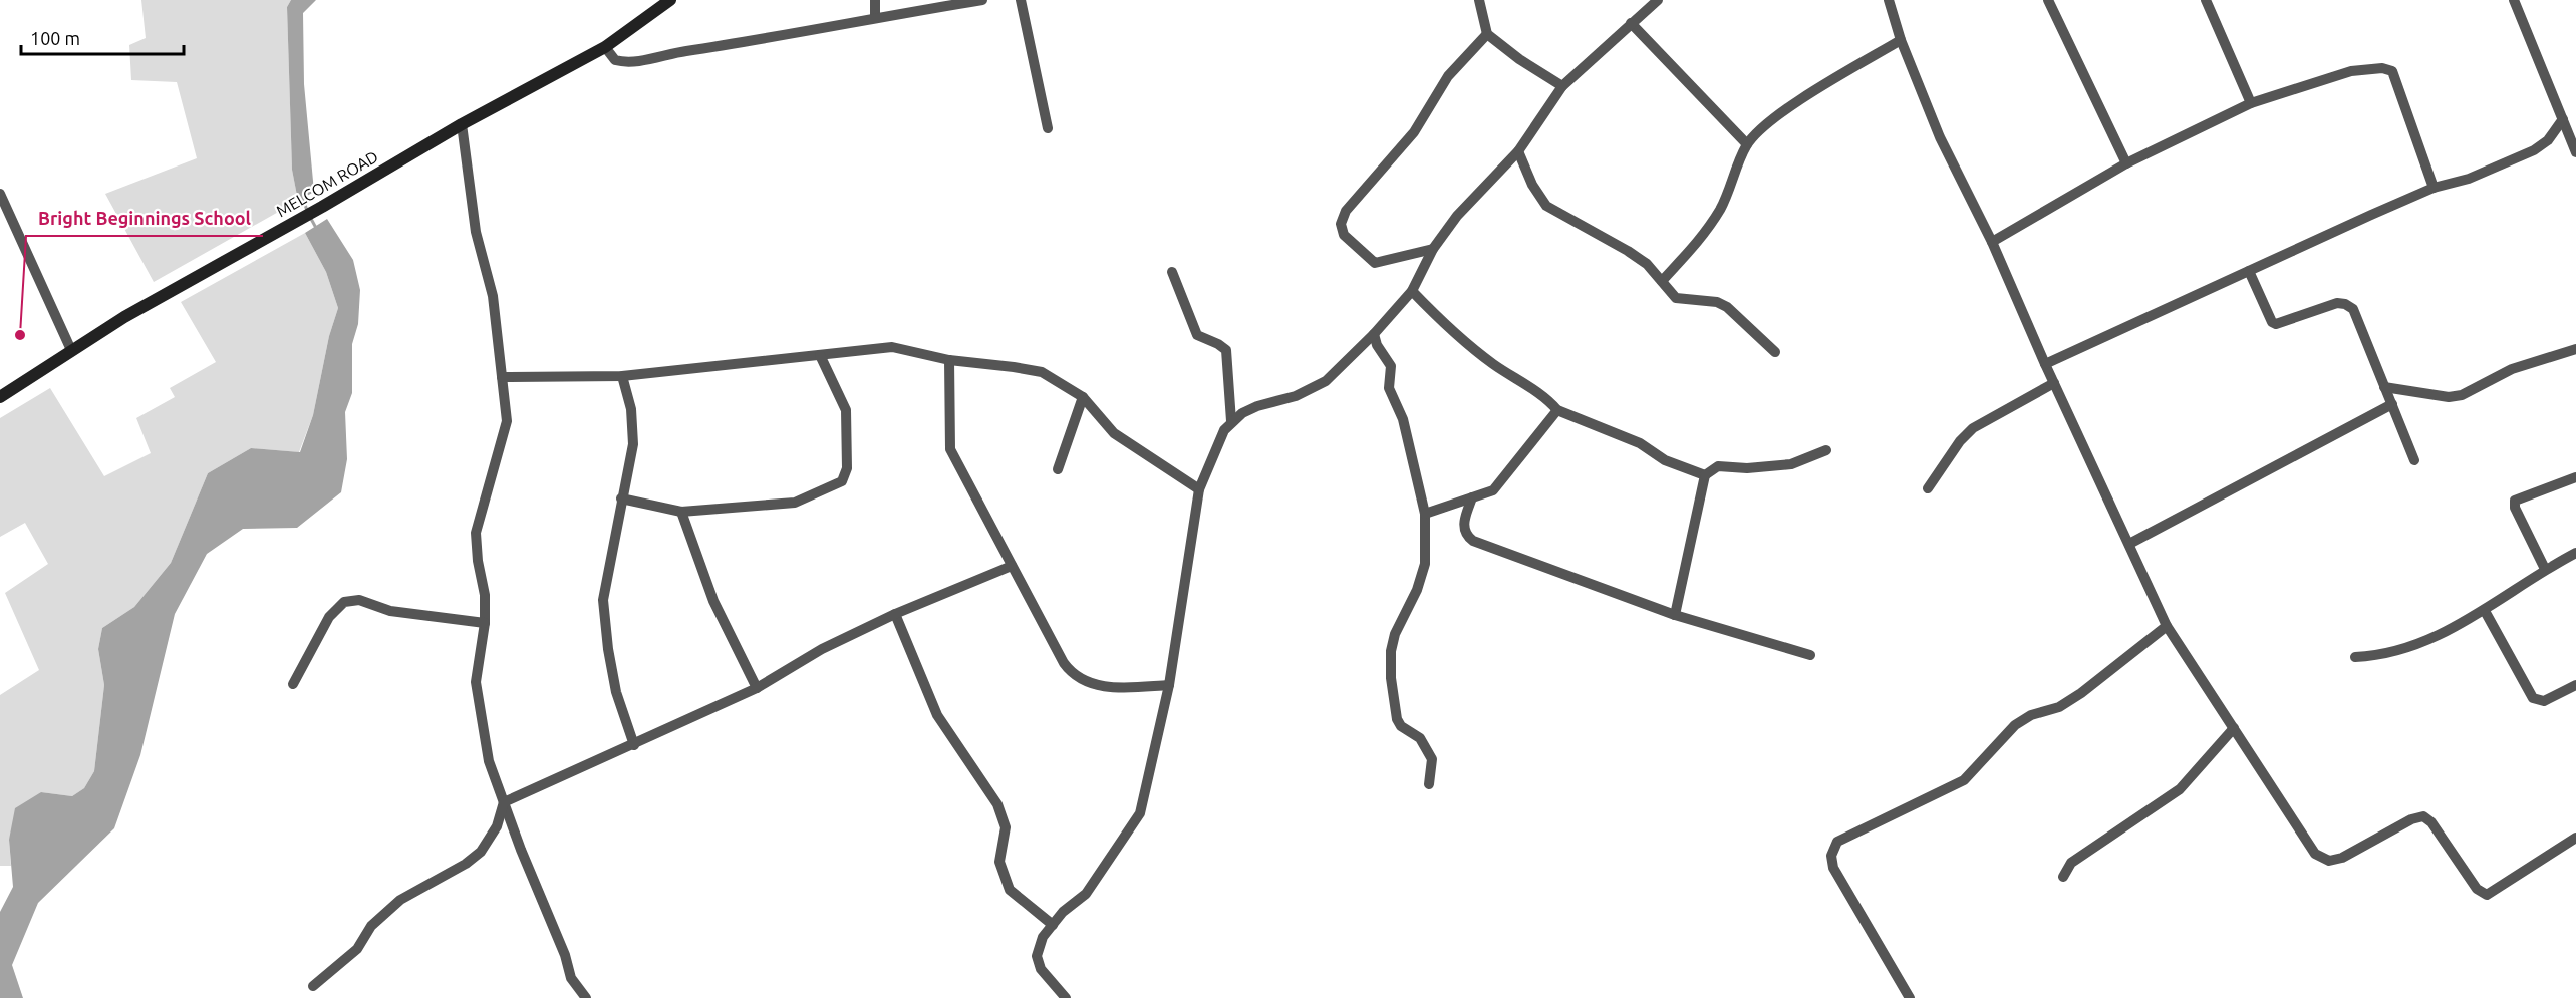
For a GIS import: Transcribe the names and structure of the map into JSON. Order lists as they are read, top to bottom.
{
  "streets": {
    "main road": ["MELCOM ROAD"]
  },
  "places": ["Bright Beginnings School"],
  "scale_bar": "100 m"
}
